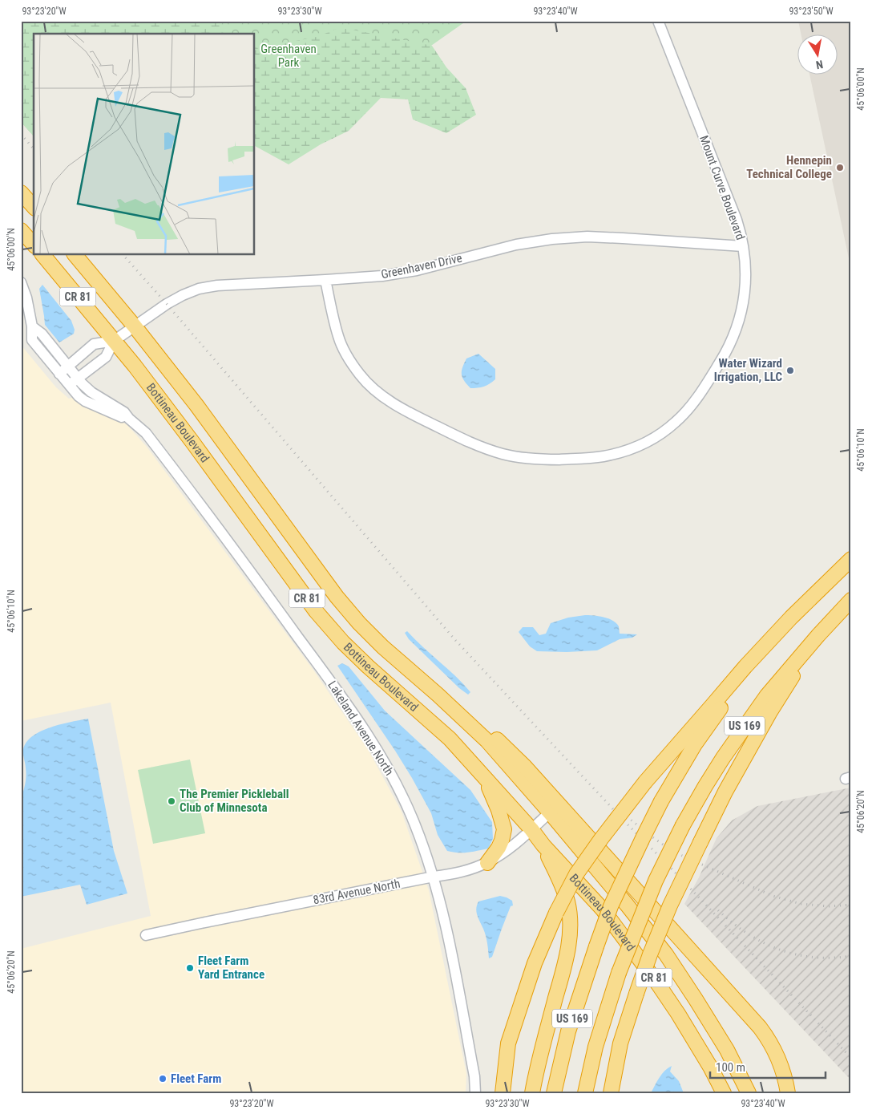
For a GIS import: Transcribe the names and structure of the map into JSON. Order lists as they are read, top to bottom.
{
  "streets": {
    "highway": ["CR 81", "Bottineau Boulevard", "US 169"],
    "street": [
      "Mount Curve Boulevard",
      "Greenhaven Drive",
      "Lakeland Avenue North",
      "83rd Avenue North"
    ]
  },
  "crossings": [
    ["Mount Curve Boulevard", "Greenhaven Drive"],
    ["Greenhaven Drive", "Bottineau Boulevard"],
    ["Bottineau Boulevard", "83rd Avenue North"],
    ["Lakeland Avenue North", "83rd Avenue North"]
  ],
  "parks": ["Greenhaven Park"],
  "places": [
    "Hennepin Technical College",
    "Water Wizard Irrigation, LLC",
    "The Premier Pickleball Club of Minnesota",
    "Fleet Farm Yard Entrance",
    "Fleet Farm"
  ],
  "scale_bar": "100 m",
  "north": "bottom",
  "coordinates": [
    "93°23'20\"W",
    "93°23'30\"W",
    "93°23'40\"W",
    "93°23'50\"W",
    "45°06'00\"N",
    "45°06'10\"N",
    "45°06'20\"N"
  ]
}
